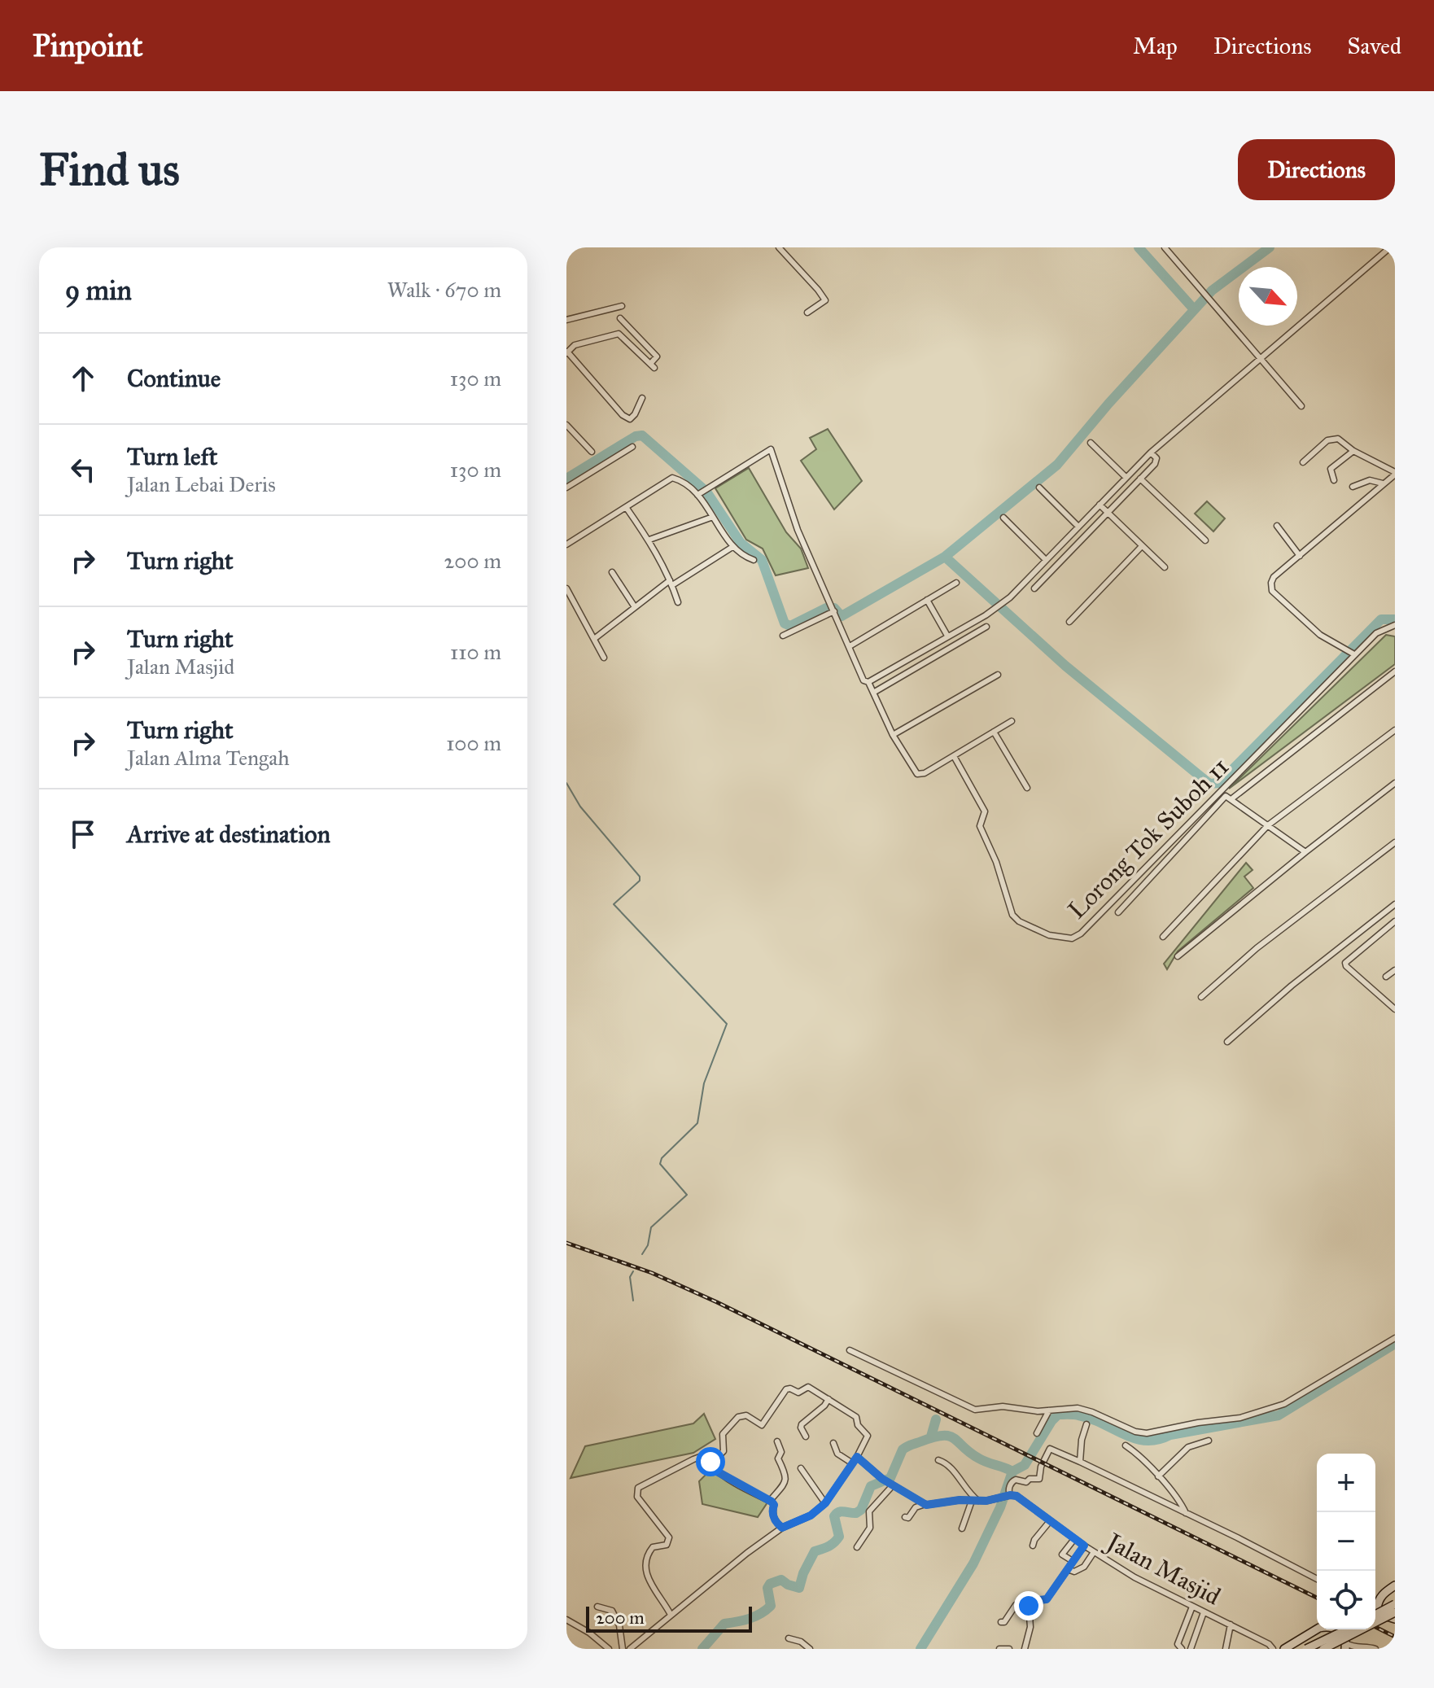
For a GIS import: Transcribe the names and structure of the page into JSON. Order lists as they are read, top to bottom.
{
  "streets": {
    "street": ["Lorong Tok Suboh 11", "Jalan Masjid"]
  },
  "scale_bar": "200 m",
  "north": "bottom right",
  "page": {
    "header": "Pinpoint",
    "nav": ["Map", "Directions", "Saved"],
    "buttons": "Directions",
    "title": "Find us",
    "heading": ["9 min", "Walk · 670 m"],
    "list": [
      ["Continue", "130 m"],
      ["Turn left", "Jalan Lebai Deris", "130 m"],
      ["Turn right", "200 m"],
      ["Turn right", "Jalan Masjid", "110 m"],
      ["Turn right", "Jalan Alma Tengah", "100 m"],
      "Arrive at destination"
    ],
    "map_buttons": ["+", "−"],
    "scale": "200 m"
  }
}
